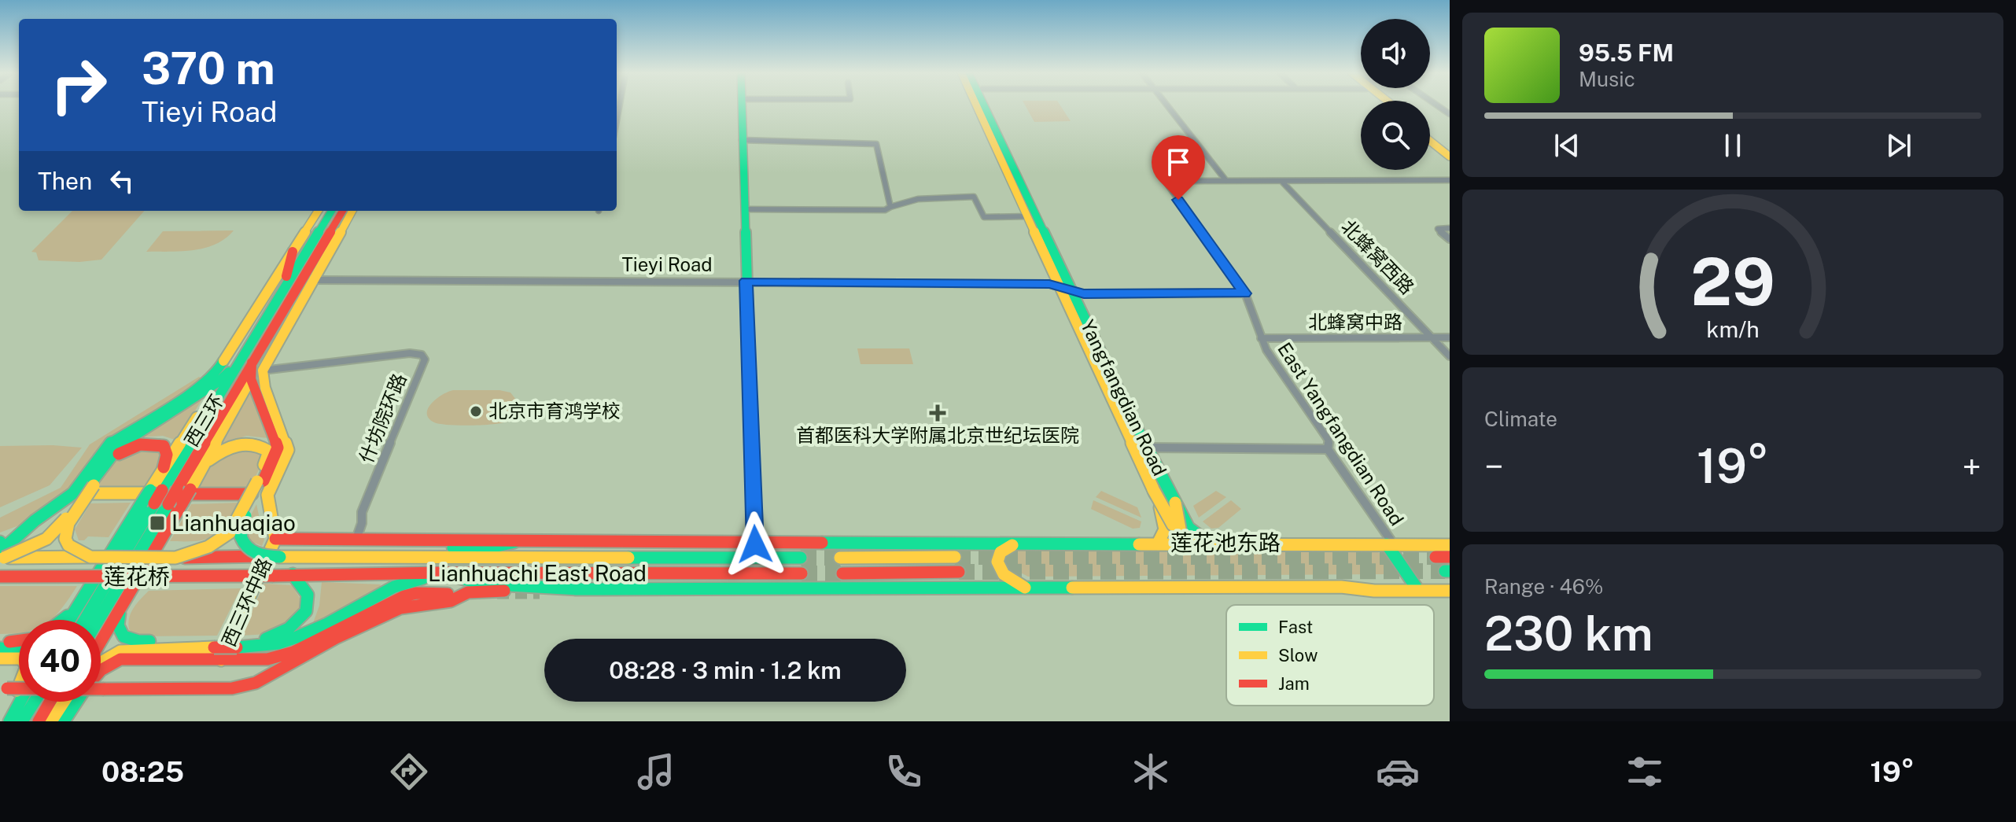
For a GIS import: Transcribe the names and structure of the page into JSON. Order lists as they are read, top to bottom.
{
  "streets": {
    "main road": [
      "Yangfangdian Road",
      "西三环",
      "莲花池东路",
      "Lianhuachi East Road",
      "莲花桥",
      "西三环中路"
    ],
    "street": [
      "北蜂窝西路",
      "Tieyi Road",
      "北蜂窝中路",
      "什坊院环路",
      "East Yangfangdian Road"
    ]
  },
  "crossings": [
    ["北蜂窝西路", "北蜂窝中路"],
    ["Tieyi Road", "Yangfangdian Road"],
    ["Tieyi Road", "East Yangfangdian Road"],
    ["北蜂窝中路", "East Yangfangdian Road"],
    ["Yangfangdian Road", "莲花池东路"],
    ["East Yangfangdian Road", "莲花池东路"],
    ["莲花池东路", "Lianhuachi East Road"],
    ["Lianhuachi East Road", "莲花桥"]
  ],
  "places": {
    "other": ["北京市育鸿学校"],
    "health": ["首都医科大学附属北京世纪坛医院"],
    "transit": ["Lianhuaqiao"]
  },
  "legend": ["Fast", "Slow", "Jam"],
  "page": {
    "turn": ["370 m", "Tieyi Road"],
    "song": ["95.5 FM", "Music"],
    "then": "Then",
    "tile": [
      "Climate",
      ["Range · 46%", "230 km"]
    ],
    "heat": ["−", "19°", "+"],
    "limit": "40",
    "trip": "08:28 · 3 min · 1.2 km",
    "tabs": ["08:25", "19°"],
    "gauge": ["29", "km/h"]
  }
}
